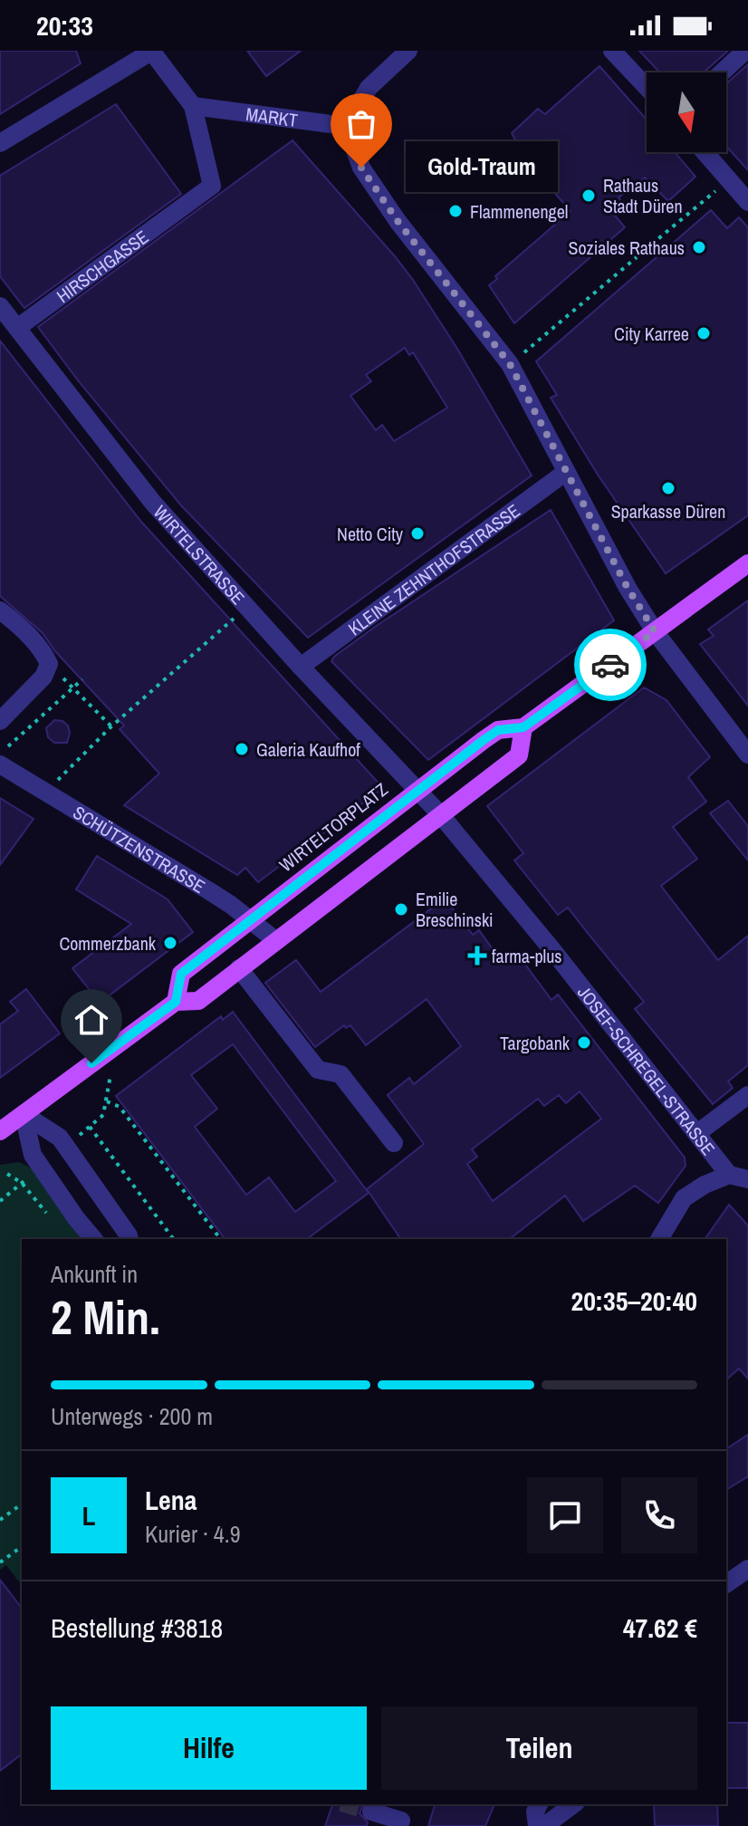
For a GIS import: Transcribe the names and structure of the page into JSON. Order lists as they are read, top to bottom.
{
  "streets": {
    "main road": ["WIRTELTORPLATZ"],
    "street": [
      "MARKT",
      "HIRSCHGASSE",
      "WIRTELSTRASSE",
      "KLEINE ZEHNTHOFSTRASSE",
      "SCHÜTZENSTRASSE",
      "JOSEF-SCHREGEL-STRASSE"
    ]
  },
  "crossings": [
    ["MARKT", "HIRSCHGASSE"],
    ["HIRSCHGASSE", "WIRTELSTRASSE"],
    ["WIRTELSTRASSE", "KLEINE ZEHNTHOFSTRASSE"],
    ["WIRTELSTRASSE", "WIRTELTORPLATZ"],
    ["WIRTELTORPLATZ", "SCHÜTZENSTRASSE"],
    ["WIRTELTORPLATZ", "JOSEF-SCHREGEL-STRASSE"]
  ],
  "places": {
    "other": [
      "Gold-Traum",
      "Rathaus Stadt Düren",
      "Flammenengel",
      "Soziales Rathaus",
      "City Karree",
      "Sparkasse Düren",
      "Netto City",
      "Galeria Kaufhof",
      "Emilie Breschinski",
      "Commerzbank",
      "Targobank"
    ],
    "health": ["farma-plus"]
  },
  "north": "bottom",
  "page": {
    "status": "20:33",
    "bubble": "Gold-Traum",
    "heading": ["2 Min.", "Ankunft in", "20:35–20:40"],
    "panel": [
      "Lena",
      "Kurier · 4.9",
      "Bestellung #3818",
      "47.62 €"
    ],
    "bar": "Unterwegs · 200 m",
    "round": "L",
    "buttons": ["Hilfe", "Teilen"]
  }
}
